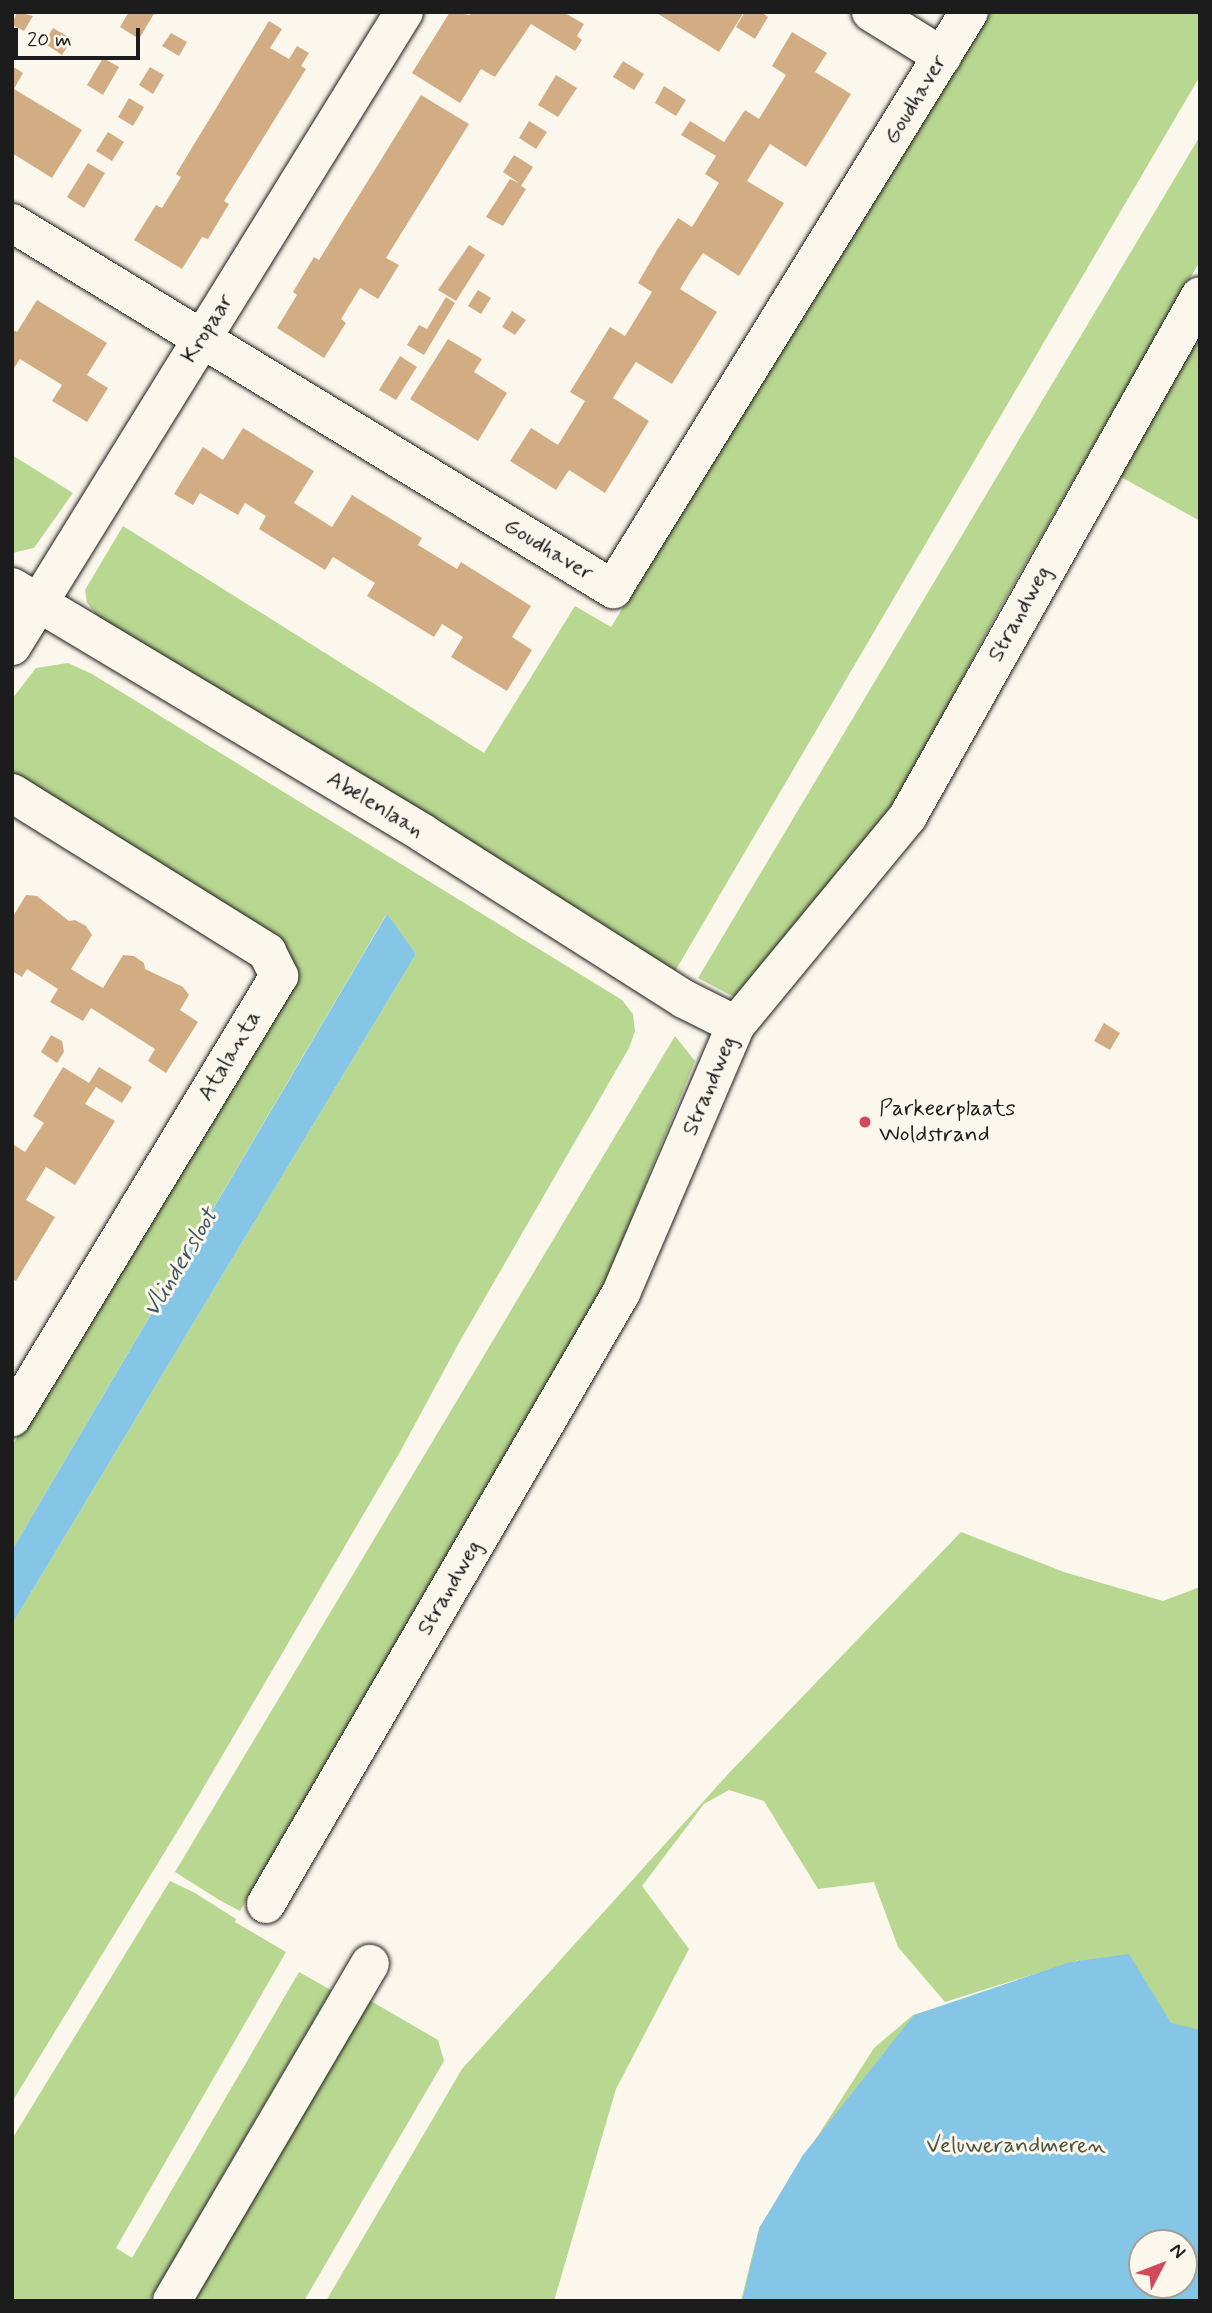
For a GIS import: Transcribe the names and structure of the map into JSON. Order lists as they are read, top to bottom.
{
  "streets": {
    "street": [
      "Goudhaver",
      "Kropaar",
      "Strandweg",
      "Abelenlaan",
      "Atalanta"
    ]
  },
  "crossings": [
    ["Goudhaver", "Kropaar"],
    ["Kropaar", "Abelenlaan"],
    ["Strandweg", "Abelenlaan"]
  ],
  "water": ["Vlindersloot"],
  "parks": ["Veluwerandmeren"],
  "places": ["Parkeerplaats Woldstrand"],
  "scale_bar": "20 m",
  "north": "top right"
}
